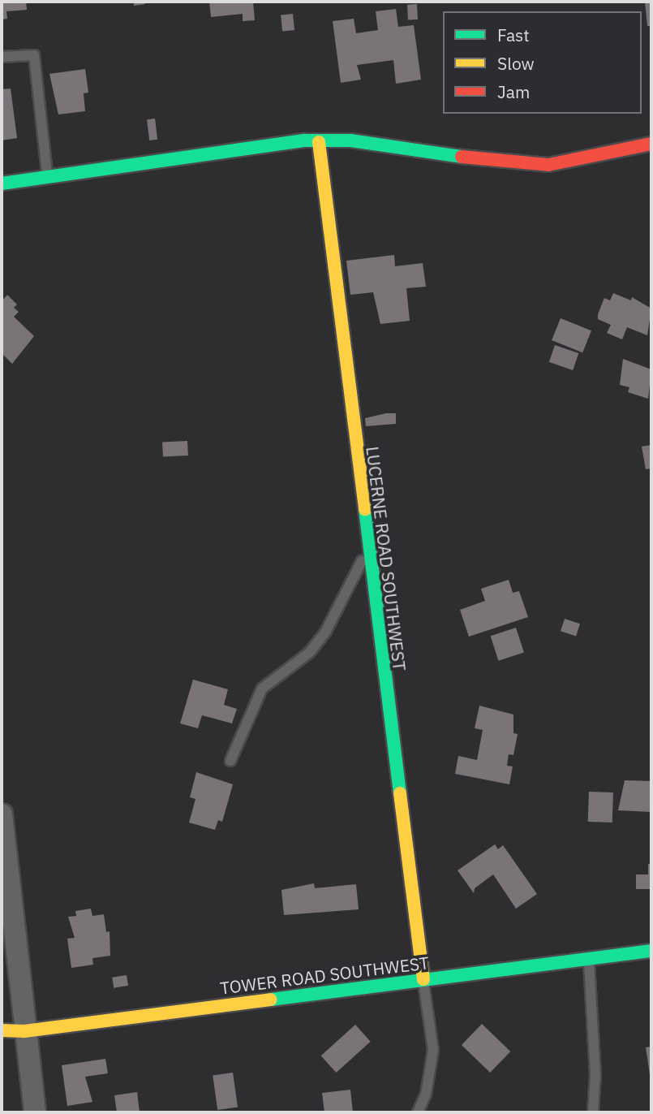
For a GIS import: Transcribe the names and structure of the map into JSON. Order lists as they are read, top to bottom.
{
  "streets": {
    "street": ["LUCERNE ROAD SOUTHWEST", "TOWER ROAD SOUTHWEST"]
  },
  "crossings": [
    ["LUCERNE ROAD SOUTHWEST", "TOWER ROAD SOUTHWEST"]
  ],
  "legend": ["Fast", "Slow", "Jam"]
}
